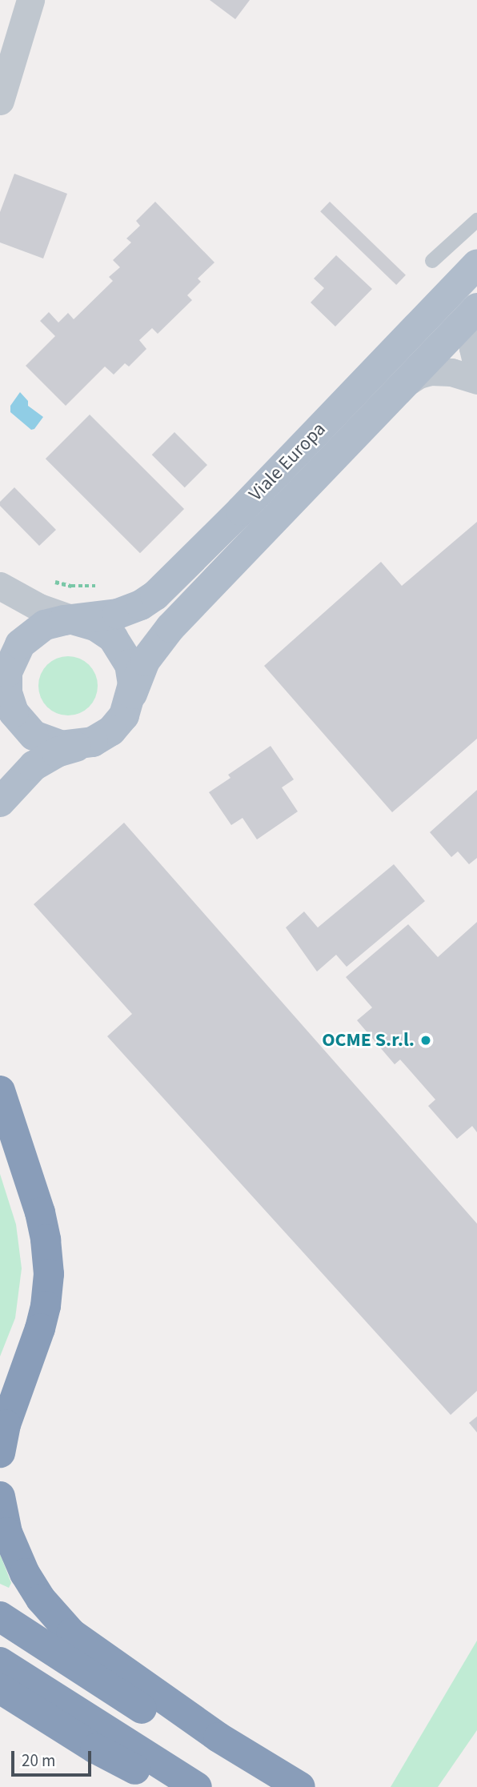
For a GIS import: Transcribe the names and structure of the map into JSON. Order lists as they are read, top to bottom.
{
  "streets": {
    "main road": ["Viale Europa"]
  },
  "places": ["OCME S.r.l."],
  "scale_bar": "20 m"
}
